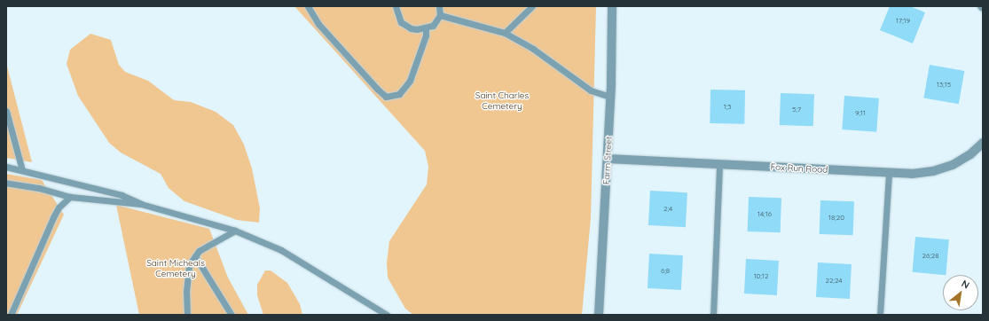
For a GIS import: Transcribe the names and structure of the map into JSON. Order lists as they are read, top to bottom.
{
  "streets": {
    "street": ["Farm Street", "Fox Run Road"]
  },
  "crossings": [
    ["Farm Street", "Fox Run Road"]
  ],
  "parks": ["Saint Charles Cemetery", "Saint Micheals Cemetery"],
  "house_numbers": [
    "17;19",
    "13;15",
    "1;3",
    "5;7",
    "9;11",
    "2;4",
    "14;16",
    "18;20",
    "26;28",
    "6;8",
    "10;12",
    "22;24"
  ],
  "north": "top right"
}
